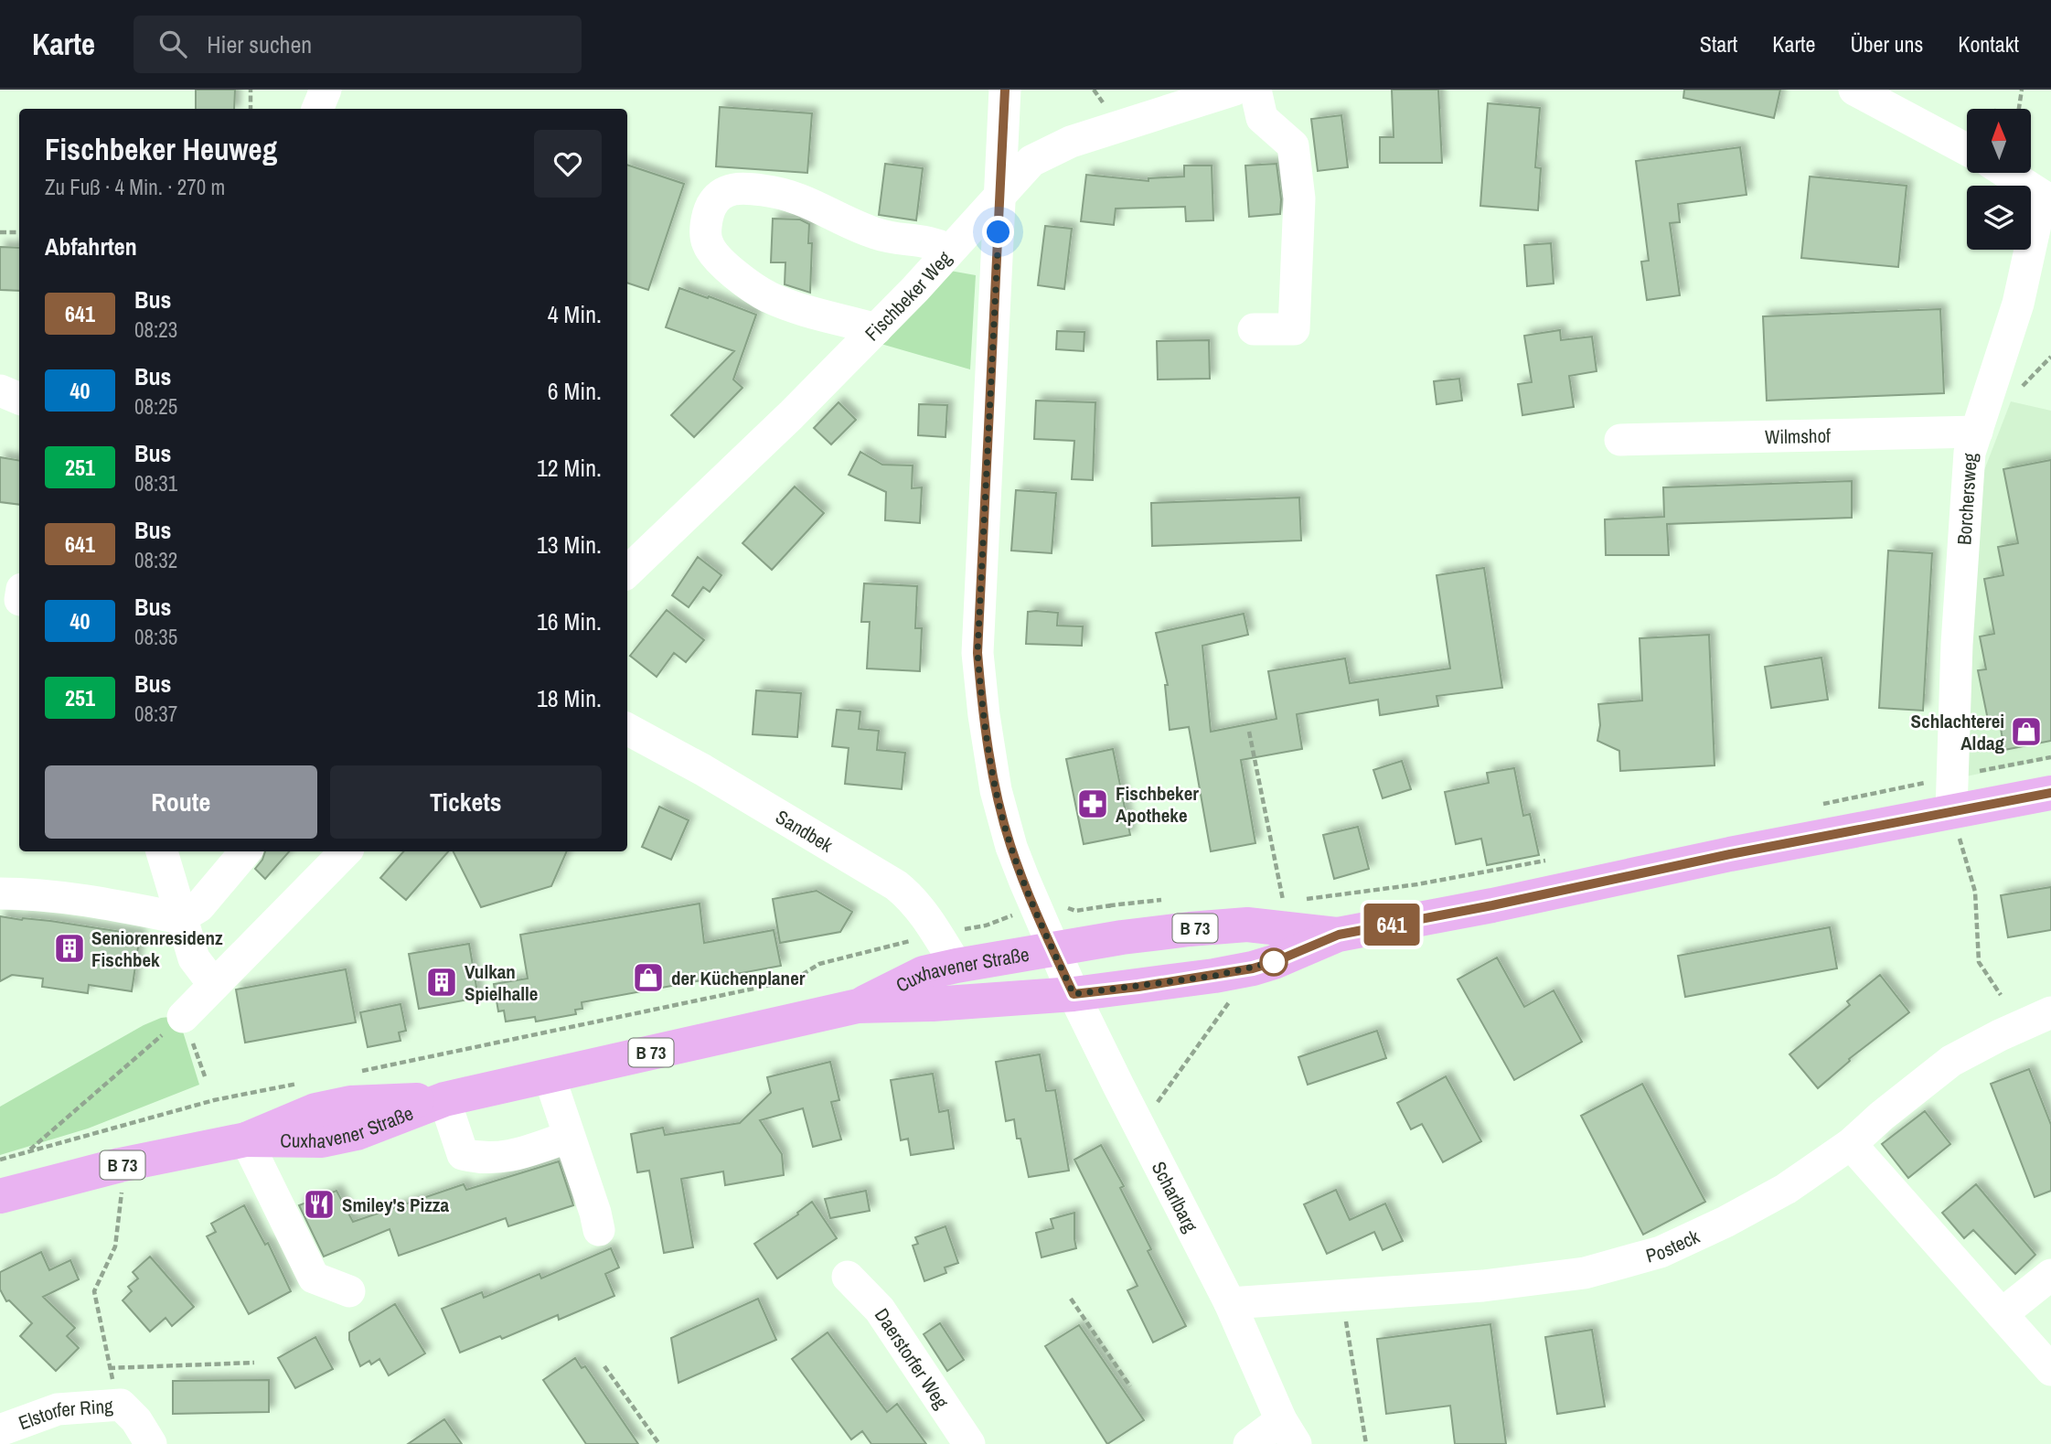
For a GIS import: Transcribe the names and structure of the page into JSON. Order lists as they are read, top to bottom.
{
  "streets": {
    "main road": ["B 73", "Cuxhavener Straße"],
    "street": [
      "Fischbeker Weg",
      "Wilmshof",
      "Borchersweg",
      "Sandbek",
      "Scharlbarg",
      "Posteck",
      "Daerstorfer Weg",
      "Elstorfer Ring"
    ]
  },
  "crossings": [
    ["Fischbeker Weg", "Scharlbarg"],
    ["Wilmshof", "Borchersweg"],
    ["Borchersweg", "Cuxhavener Straße"],
    ["Sandbek", "Cuxhavener Straße"],
    ["Cuxhavener Straße", "Scharlbarg"],
    ["Scharlbarg", "Posteck"]
  ],
  "places": {
    "shop": ["Schlachterei Aldag", "der Küchenplaner"],
    "pharmacy": ["Fischbeker Apotheke"],
    "building": ["Seniorenresidenz Fischbek", "Vulkan Spielhalle"],
    "restaurant": ["Smiley's Pizza"]
  },
  "lines": ["bus line 641"],
  "north": "top",
  "page": {
    "header": "Karte",
    "search": "Hier suchen",
    "nav": [
      "Start",
      "Karte",
      "Über uns",
      "Kontakt"
    ],
    "on_map": "641",
    "heading": [
      ["Fischbeker Heuweg", "Zu Fuß · 4 Min. · 270 m"],
      "Abfahrten"
    ],
    "list": [
      {
        "mark": "641",
        "name": "Bus",
        "note": "08:23",
        "value": "4 Min."
      },
      {
        "mark": "40",
        "name": "Bus",
        "note": "08:25",
        "value": "6 Min."
      },
      {
        "mark": "251",
        "name": "Bus",
        "note": "08:31",
        "value": "12 Min."
      },
      {
        "mark": "641",
        "name": "Bus",
        "note": "08:32",
        "value": "13 Min."
      },
      {
        "mark": "40",
        "name": "Bus",
        "note": "08:35",
        "value": "16 Min."
      },
      {
        "mark": "251",
        "name": "Bus",
        "note": "08:37",
        "value": "18 Min."
      }
    ],
    "buttons": ["Route", "Tickets"]
  }
}
